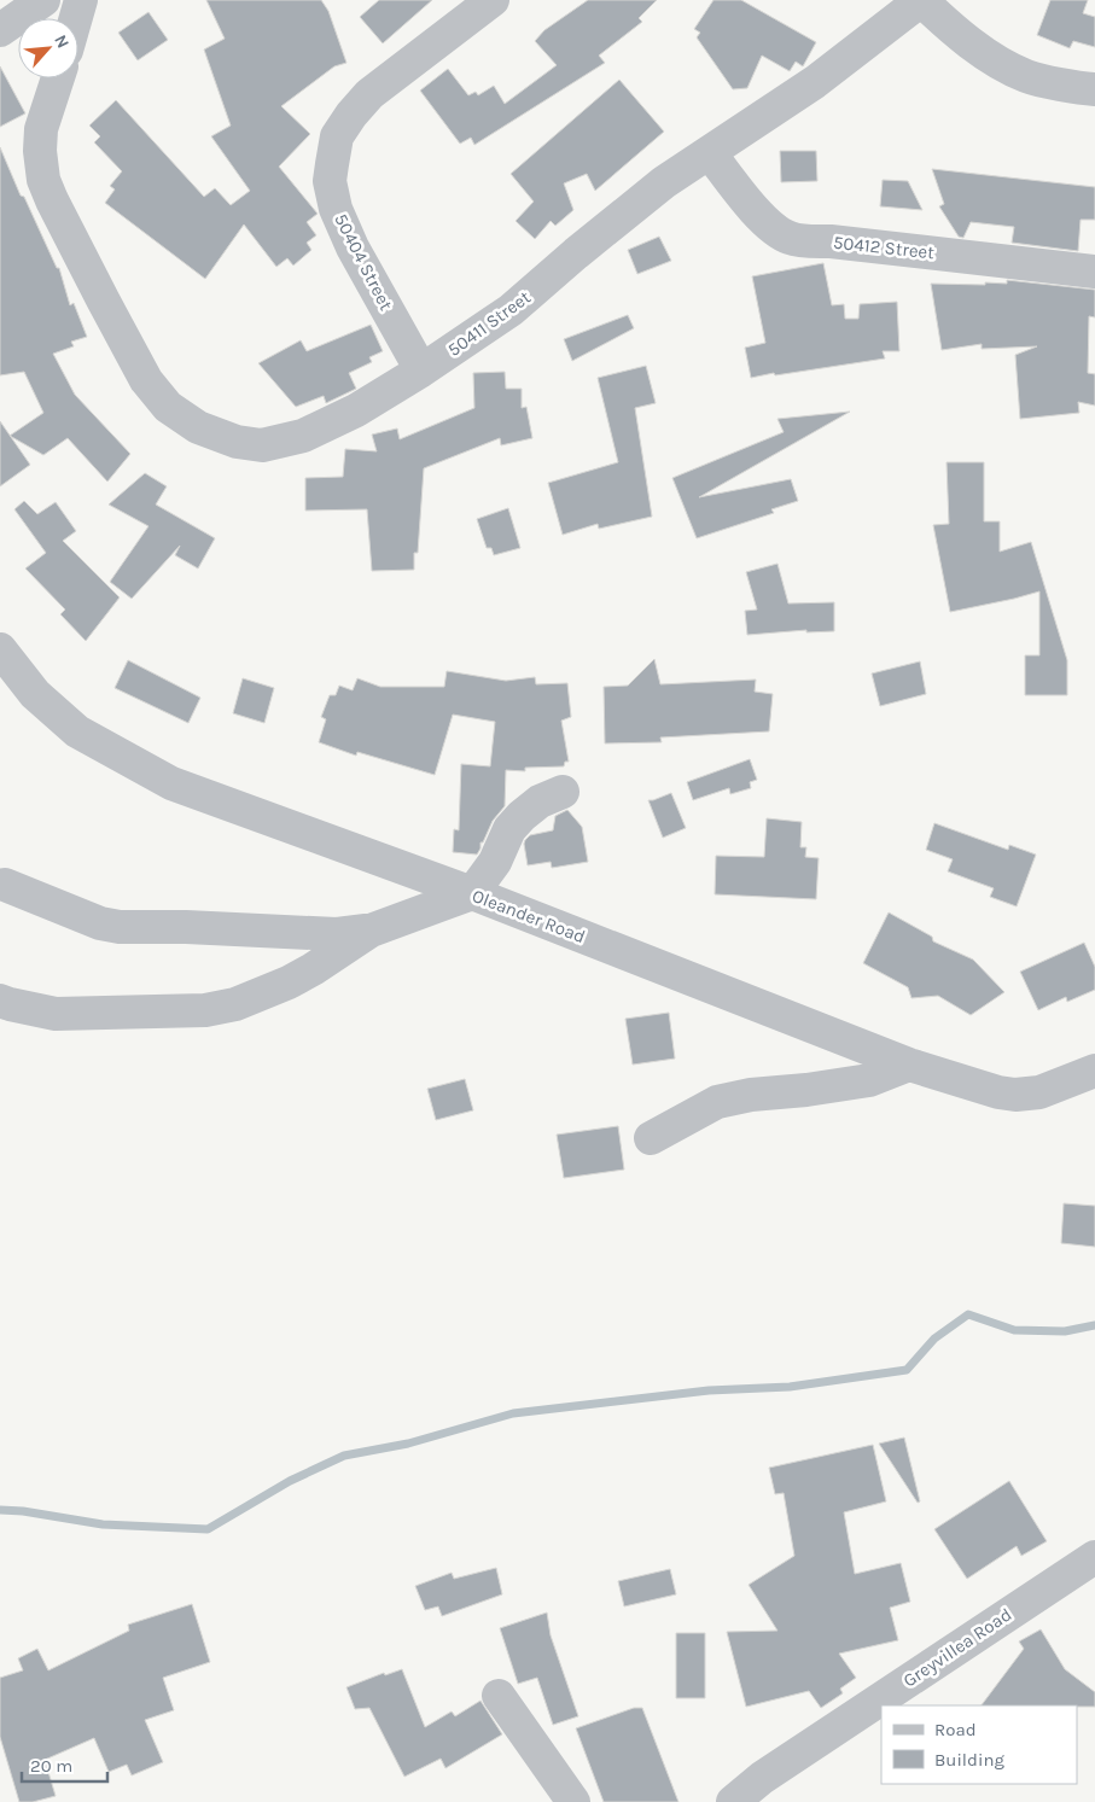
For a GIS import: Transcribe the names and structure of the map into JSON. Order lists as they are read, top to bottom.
{
  "streets": {
    "street": [
      "50412 Street",
      "50404 Street",
      "50411 Street",
      "Oleander Road",
      "Greyvillea Road"
    ]
  },
  "crossings": [
    ["50412 Street", "50411 Street"],
    ["50404 Street", "50411 Street"]
  ],
  "legend": ["Road", "Building"],
  "scale_bar": "20 m",
  "north": "top right"
}
